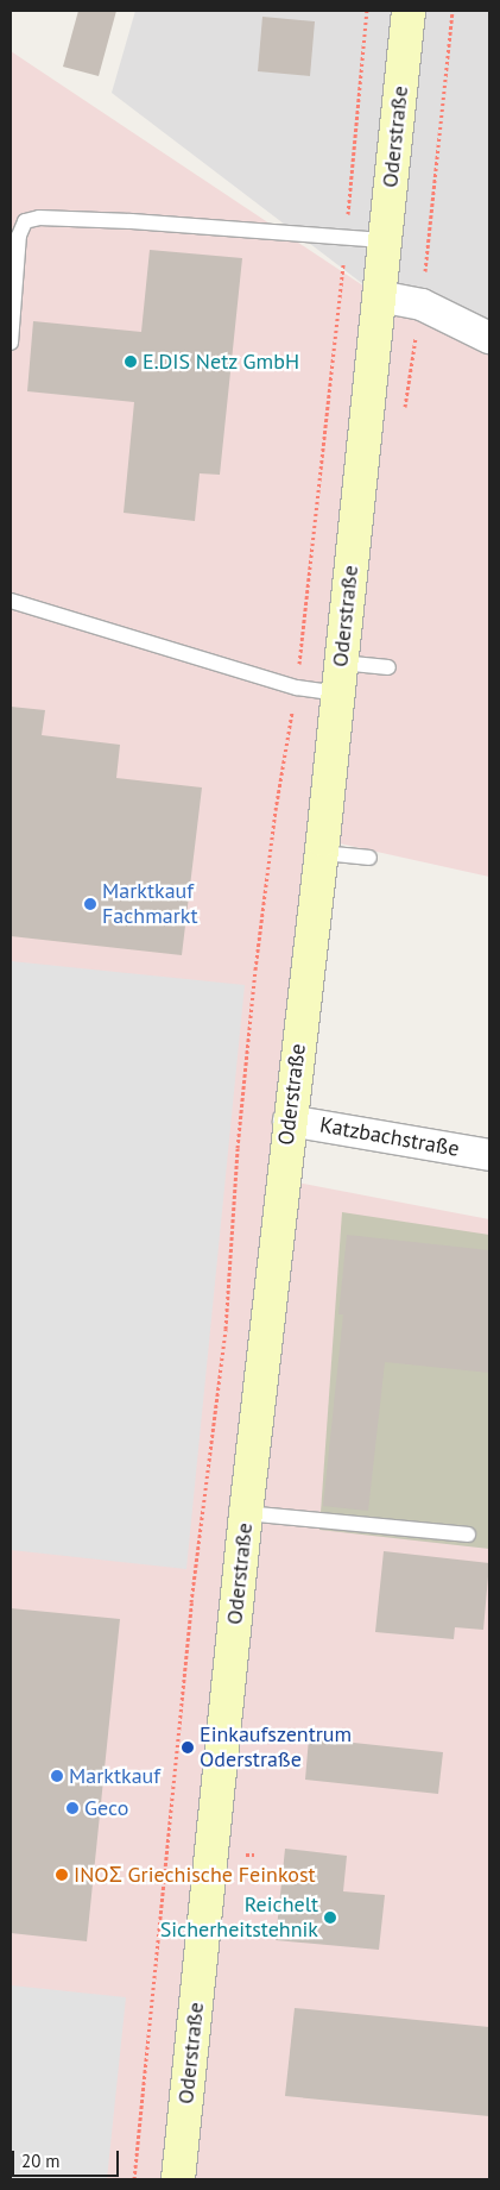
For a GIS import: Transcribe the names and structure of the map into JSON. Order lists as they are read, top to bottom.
{
  "streets": {
    "main road": ["Oderstraße"],
    "street": ["Katzbachstraße"]
  },
  "crossings": [
    ["Oderstraße", "Katzbachstraße"]
  ],
  "places": [
    "E.DIS Netz GmbH",
    "Marktkauf Fachmarkt",
    "Einkaufszentrum Oderstraße",
    "Marktkauf",
    "Geco",
    "INOΣ Griechische Feinkost",
    "Reichelt Sicherheitstehnik"
  ],
  "scale_bar": "20 m"
}
